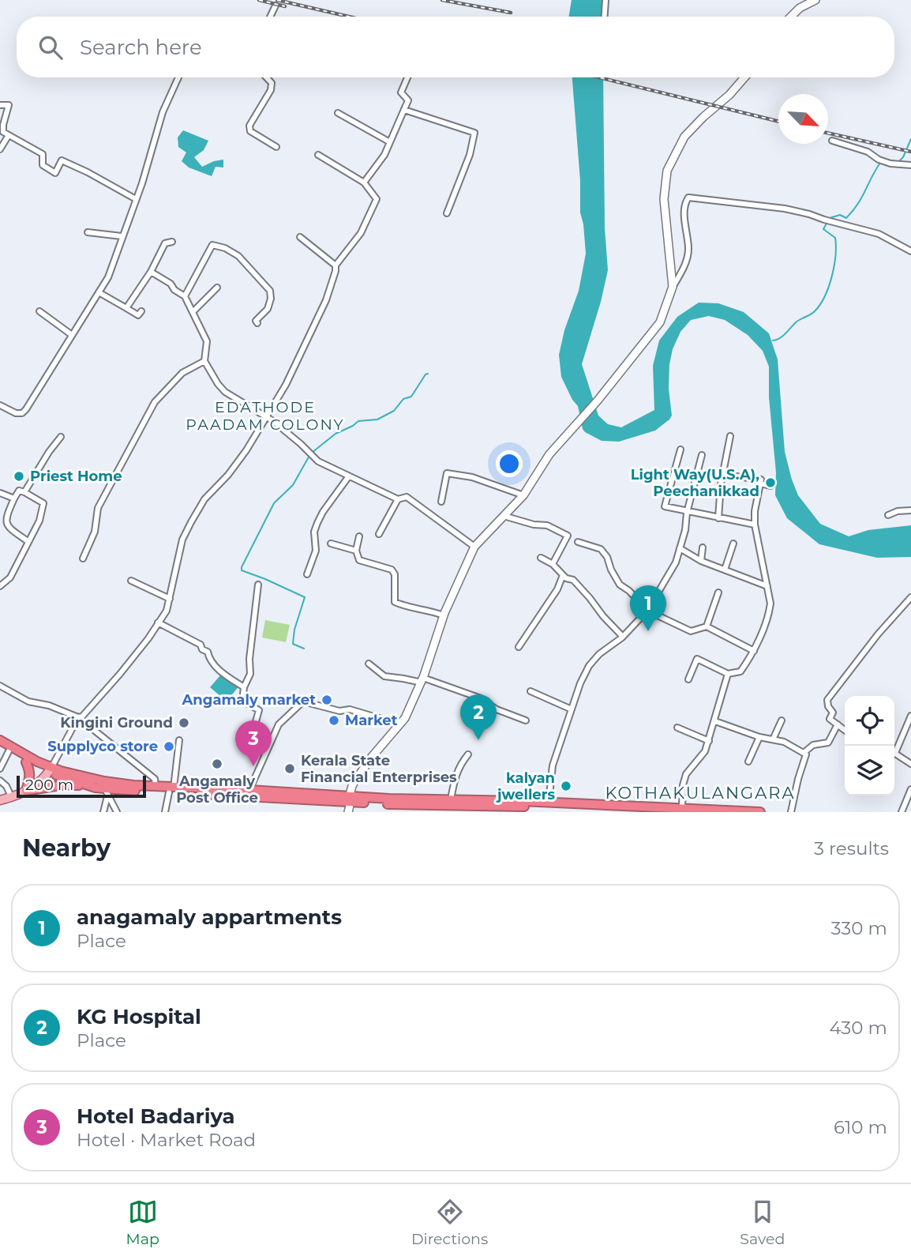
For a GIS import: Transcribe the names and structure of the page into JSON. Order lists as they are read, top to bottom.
{
  "districts": ["EDATHODE PAADAM COLONY", "KOTHAKULANGARA"],
  "places": [
    "Priest Home",
    "Light Way(U.S.A), Peechanikkad",
    "Angamaly market",
    "Market",
    "Kingini Ground",
    "Supplyco store",
    "Angamaly Post Office",
    "Kerala State Financial Enterprises",
    "kalyan jwellers"
  ],
  "scale_bar": "200 m",
  "north": "bottom right",
  "page": {
    "search": "Search here",
    "pins": ["1", "2", "3"],
    "scale": "200 m",
    "heading": ["Nearby", "3 results"],
    "list": [
      {
        "mark": "1",
        "name": "anagamaly appartments",
        "note": "Place",
        "value": "330 m"
      },
      {
        "mark": "2",
        "name": "KG Hospital",
        "note": "Place",
        "value": "430 m"
      },
      {
        "mark": "3",
        "name": "Hotel Badariya",
        "note": "Hotel · Market Road",
        "value": "610 m"
      }
    ],
    "nav": ["Map", "Directions", "Saved"]
  }
}
